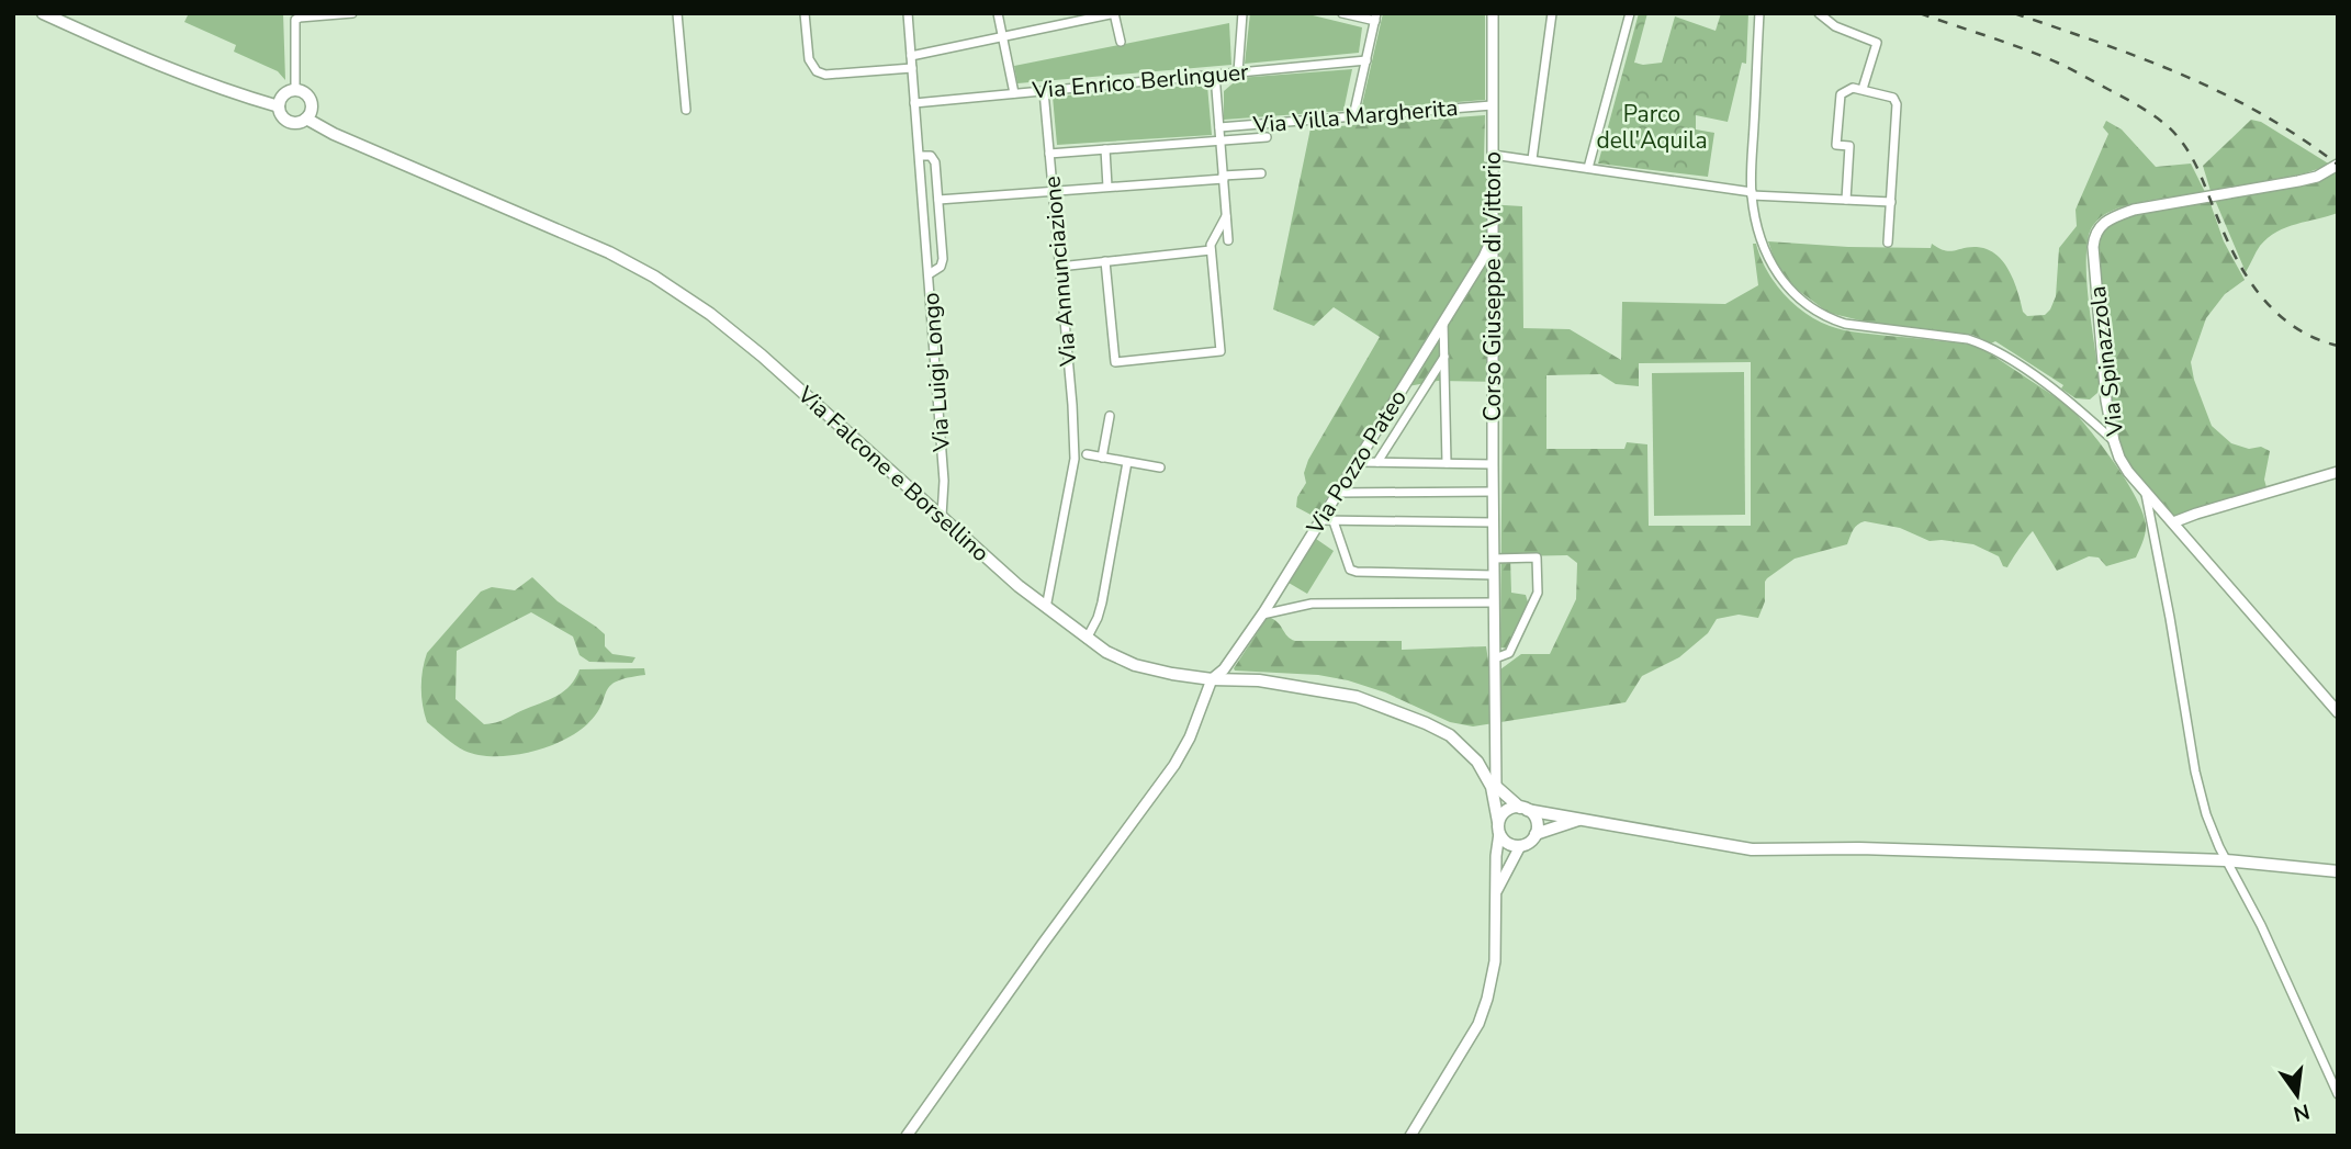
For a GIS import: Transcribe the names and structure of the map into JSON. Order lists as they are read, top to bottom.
{
  "streets": {
    "main road": ["Via Falcone e Borsellino"],
    "street": [
      "Via Enrico Berlinguer",
      "Via Villa Margherita",
      "Via Annunciazione",
      "Corso Giuseppe di Vittorio",
      "Via Spinazzola",
      "Via Luigi Longo",
      "Via Pozzo Pateo"
    ]
  },
  "crossings": [
    ["Via Enrico Berlinguer", "Via Annunciazione"],
    ["Via Enrico Berlinguer", "Via Luigi Longo"],
    ["Via Villa Margherita", "Via Annunciazione"],
    ["Via Villa Margherita", "Corso Giuseppe di Vittorio"],
    ["Via Annunciazione", "Via Falcone e Borsellino"],
    ["Corso Giuseppe di Vittorio", "Via Pozzo Pateo"],
    ["Corso Giuseppe di Vittorio", "Via Falcone e Borsellino"],
    ["Via Luigi Longo", "Via Falcone e Borsellino"],
    ["Via Pozzo Pateo", "Via Falcone e Borsellino"]
  ],
  "parks": ["Parco dell'Aquila"],
  "north": "bottom"
}
